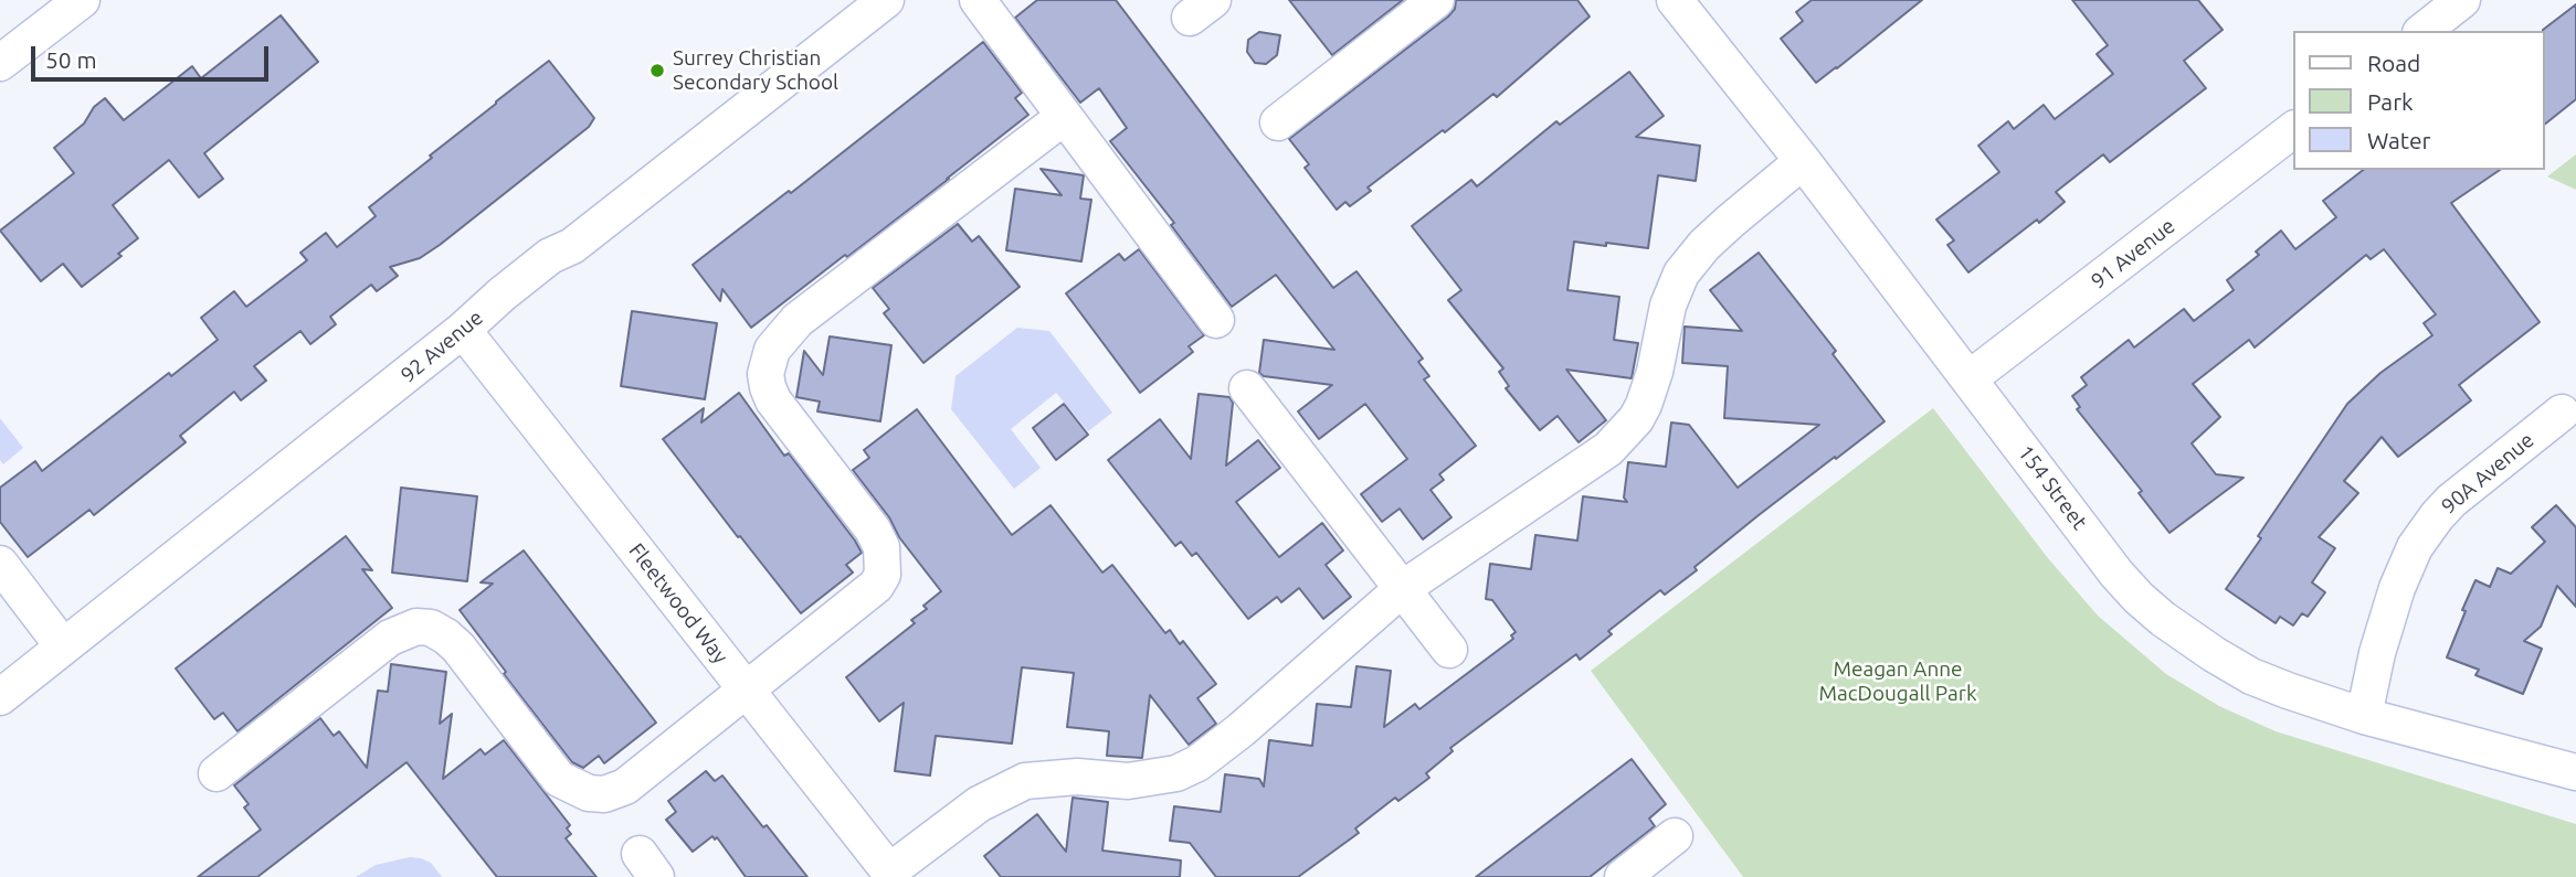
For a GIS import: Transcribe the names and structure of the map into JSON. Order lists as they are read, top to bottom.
{
  "streets": {
    "street": [
      "91 Avenue",
      "92 Avenue",
      "90A Avenue",
      "154 Street",
      "Fleetwood Way"
    ]
  },
  "crossings": [
    ["91 Avenue", "154 Street"],
    ["92 Avenue", "Fleetwood Way"],
    ["90A Avenue", "154 Street"]
  ],
  "parks": ["Meagan Anne MacDougall Park"],
  "places": ["Surrey Christian Secondary School"],
  "legend": ["Road", "Park", "Water"],
  "scale_bar": "50 m"
}
